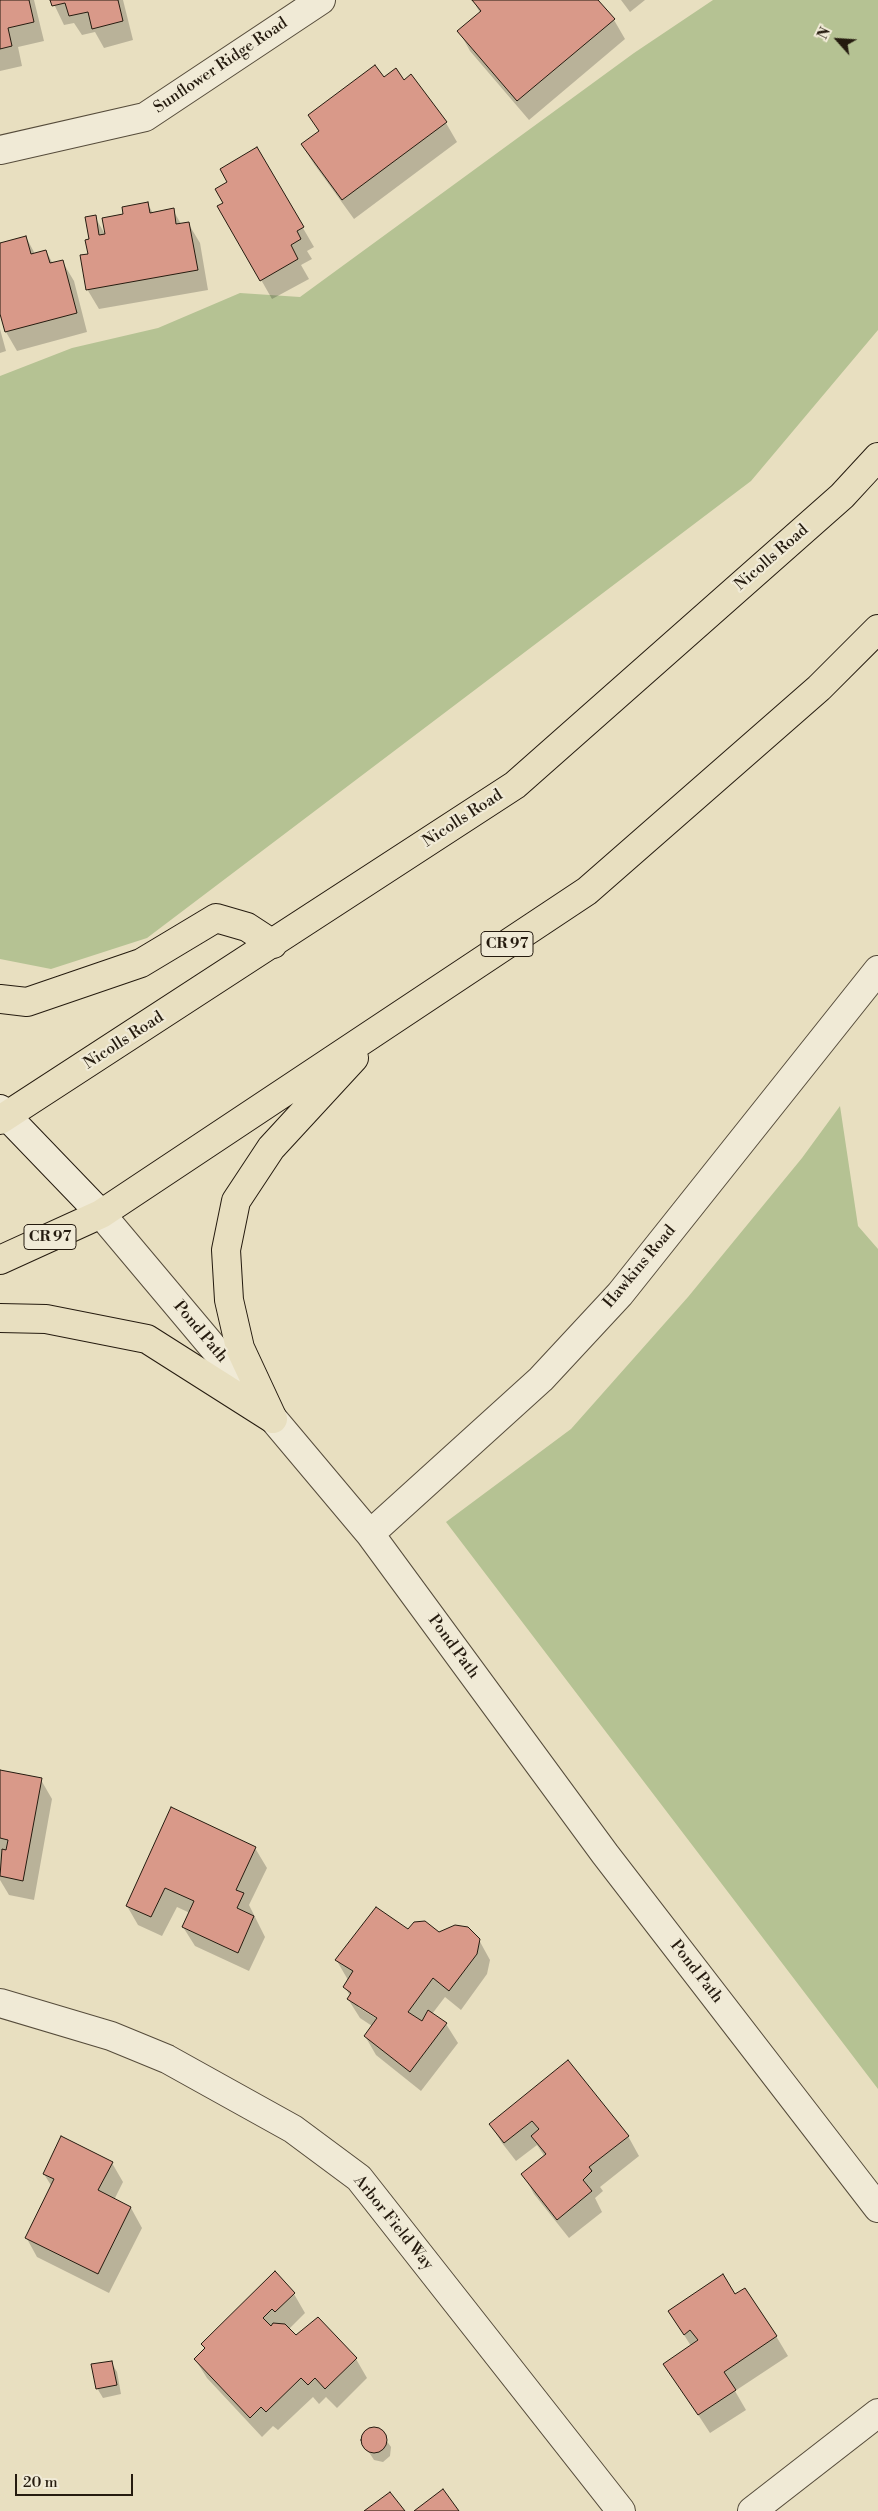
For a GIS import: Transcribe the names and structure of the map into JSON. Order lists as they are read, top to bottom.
{
  "streets": {
    "highway": ["Nicolls Road", "CR 97"],
    "street": [
      "Sunflower Ridge Road",
      "Hawkins Road",
      "Pond Path",
      "Arbor Field Way"
    ]
  },
  "crossings": [
    ["Nicolls Road", "Pond Path"],
    ["CR 97", "Pond Path"],
    ["Hawkins Road", "Pond Path"]
  ],
  "scale_bar": "20 m",
  "north": "top left"
}
